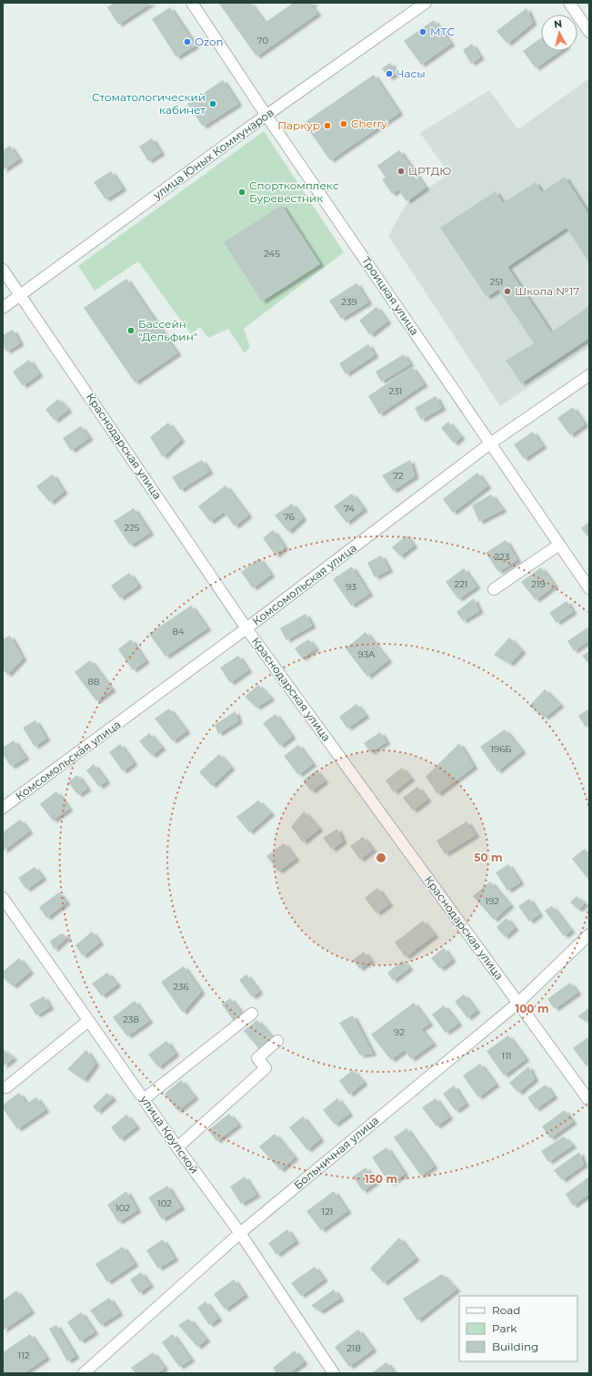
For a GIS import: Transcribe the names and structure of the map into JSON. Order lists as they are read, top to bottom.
{
  "streets": {
    "street": [
      "улица Юных Коммунаров",
      "Троицкая улица",
      "Краснодарская улица",
      "Комсомольская улица",
      "улица Крупской",
      "Больничная улица"
    ]
  },
  "crossings": [
    ["улица Юных Коммунаров", "Троицкая улица"],
    ["улица Юных Коммунаров", "Краснодарская улица"],
    ["Троицкая улица", "Комсомольская улица"],
    ["Краснодарская улица", "Комсомольская улица"],
    ["Краснодарская улица", "Больничная улица"],
    ["улица Крупской", "Больничная улица"]
  ],
  "places": [
    "МТС",
    "Ozon",
    "Часы",
    "Стоматологический кабинет",
    "Cherry",
    "Паркур",
    "ЦРТДЮ",
    "Cпорткомплекс Буревестник",
    "Школа №17",
    "Бассейн \"Дельфин\""
  ],
  "house_numbers": [
    "70",
    "245",
    "251",
    "239",
    "231",
    "72",
    "74",
    "76",
    "225",
    "223",
    "221",
    "219",
    "93",
    "84",
    "93А",
    "88",
    "196Б",
    "192",
    "236",
    "238",
    "92",
    "111",
    "102",
    "102",
    "121",
    "218",
    "112"
  ],
  "legend": ["Road", "Park", "Building"],
  "north": "top",
  "rings": ["50 m", "100 m", "150 m"]
}
